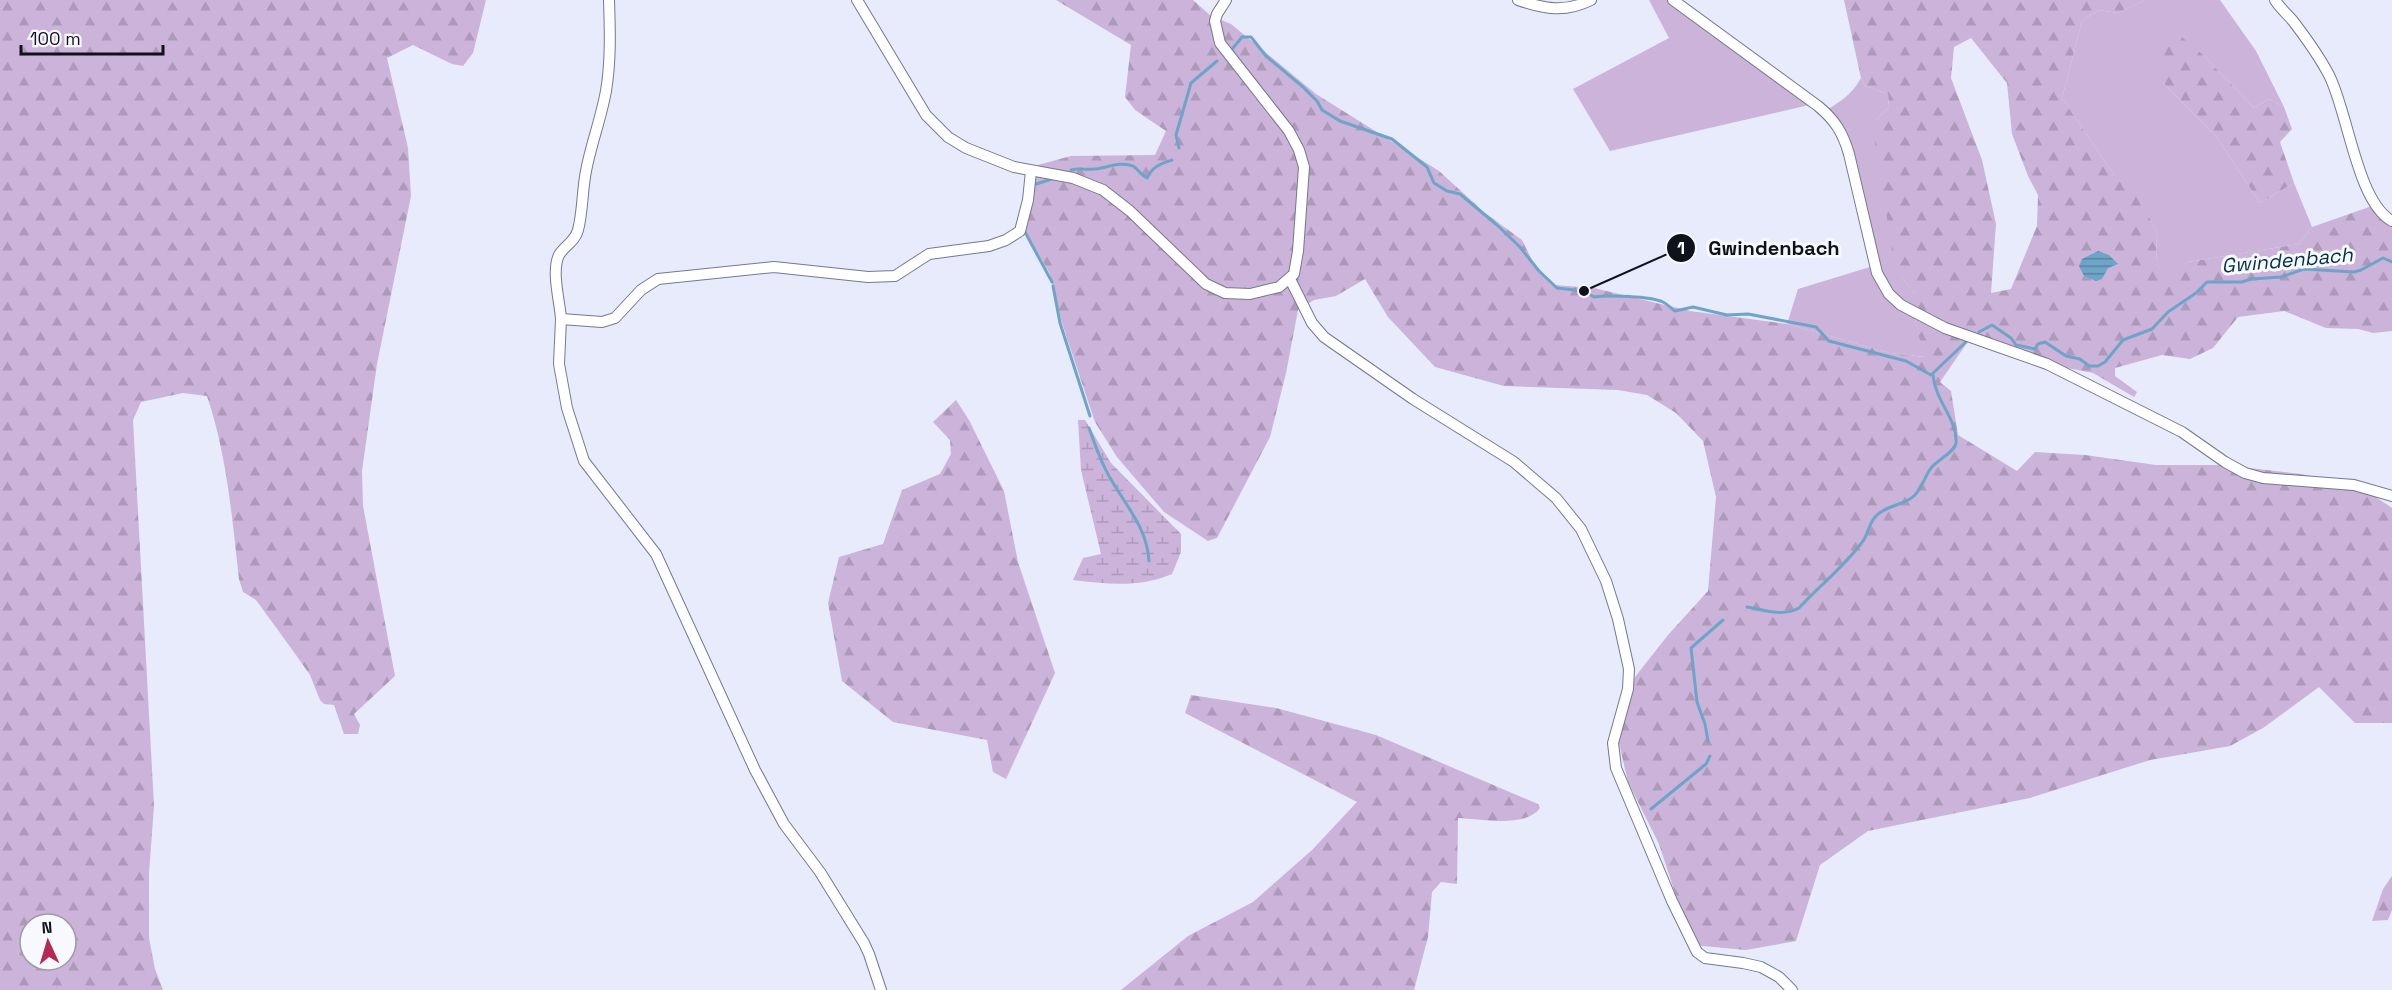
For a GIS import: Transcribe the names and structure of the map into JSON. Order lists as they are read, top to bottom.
{
  "water": ["Gwindenbach"],
  "places": ["Gwindenbach"],
  "scale_bar": "100 m",
  "north": "top"
}
